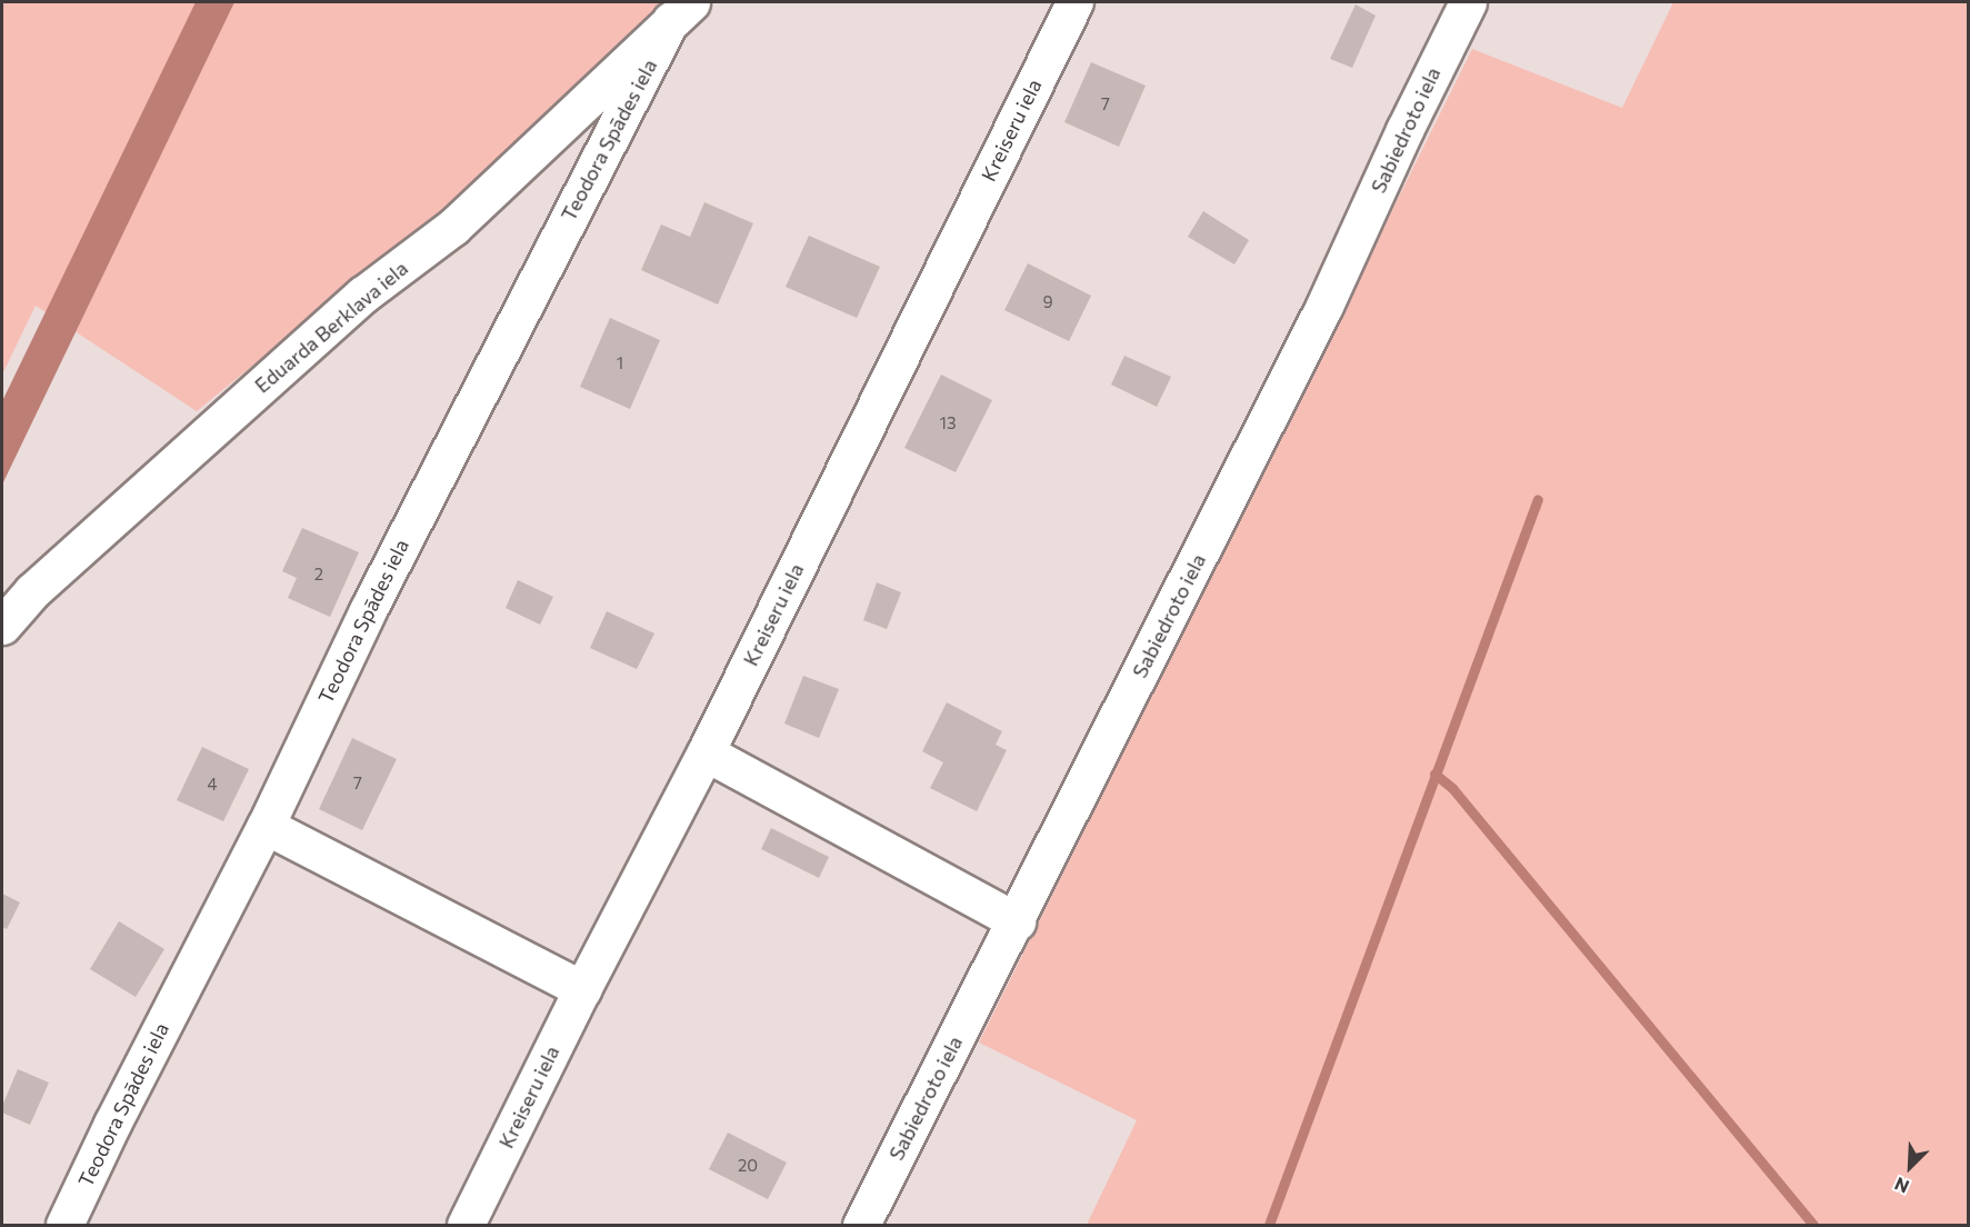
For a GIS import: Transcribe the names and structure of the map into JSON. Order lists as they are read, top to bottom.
{
  "streets": {
    "street": [
      "Kreiseru iela",
      "Sabiedroto iela",
      "Teodora Spādes iela",
      "Eduarda Berklava iela"
    ]
  },
  "crossings": [
    ["Teodora Spādes iela", "Eduarda Berklava iela"]
  ],
  "house_numbers": [
    "7",
    "9",
    "1",
    "13",
    "2",
    "7",
    "4",
    "20"
  ],
  "north": "bottom left"
}
